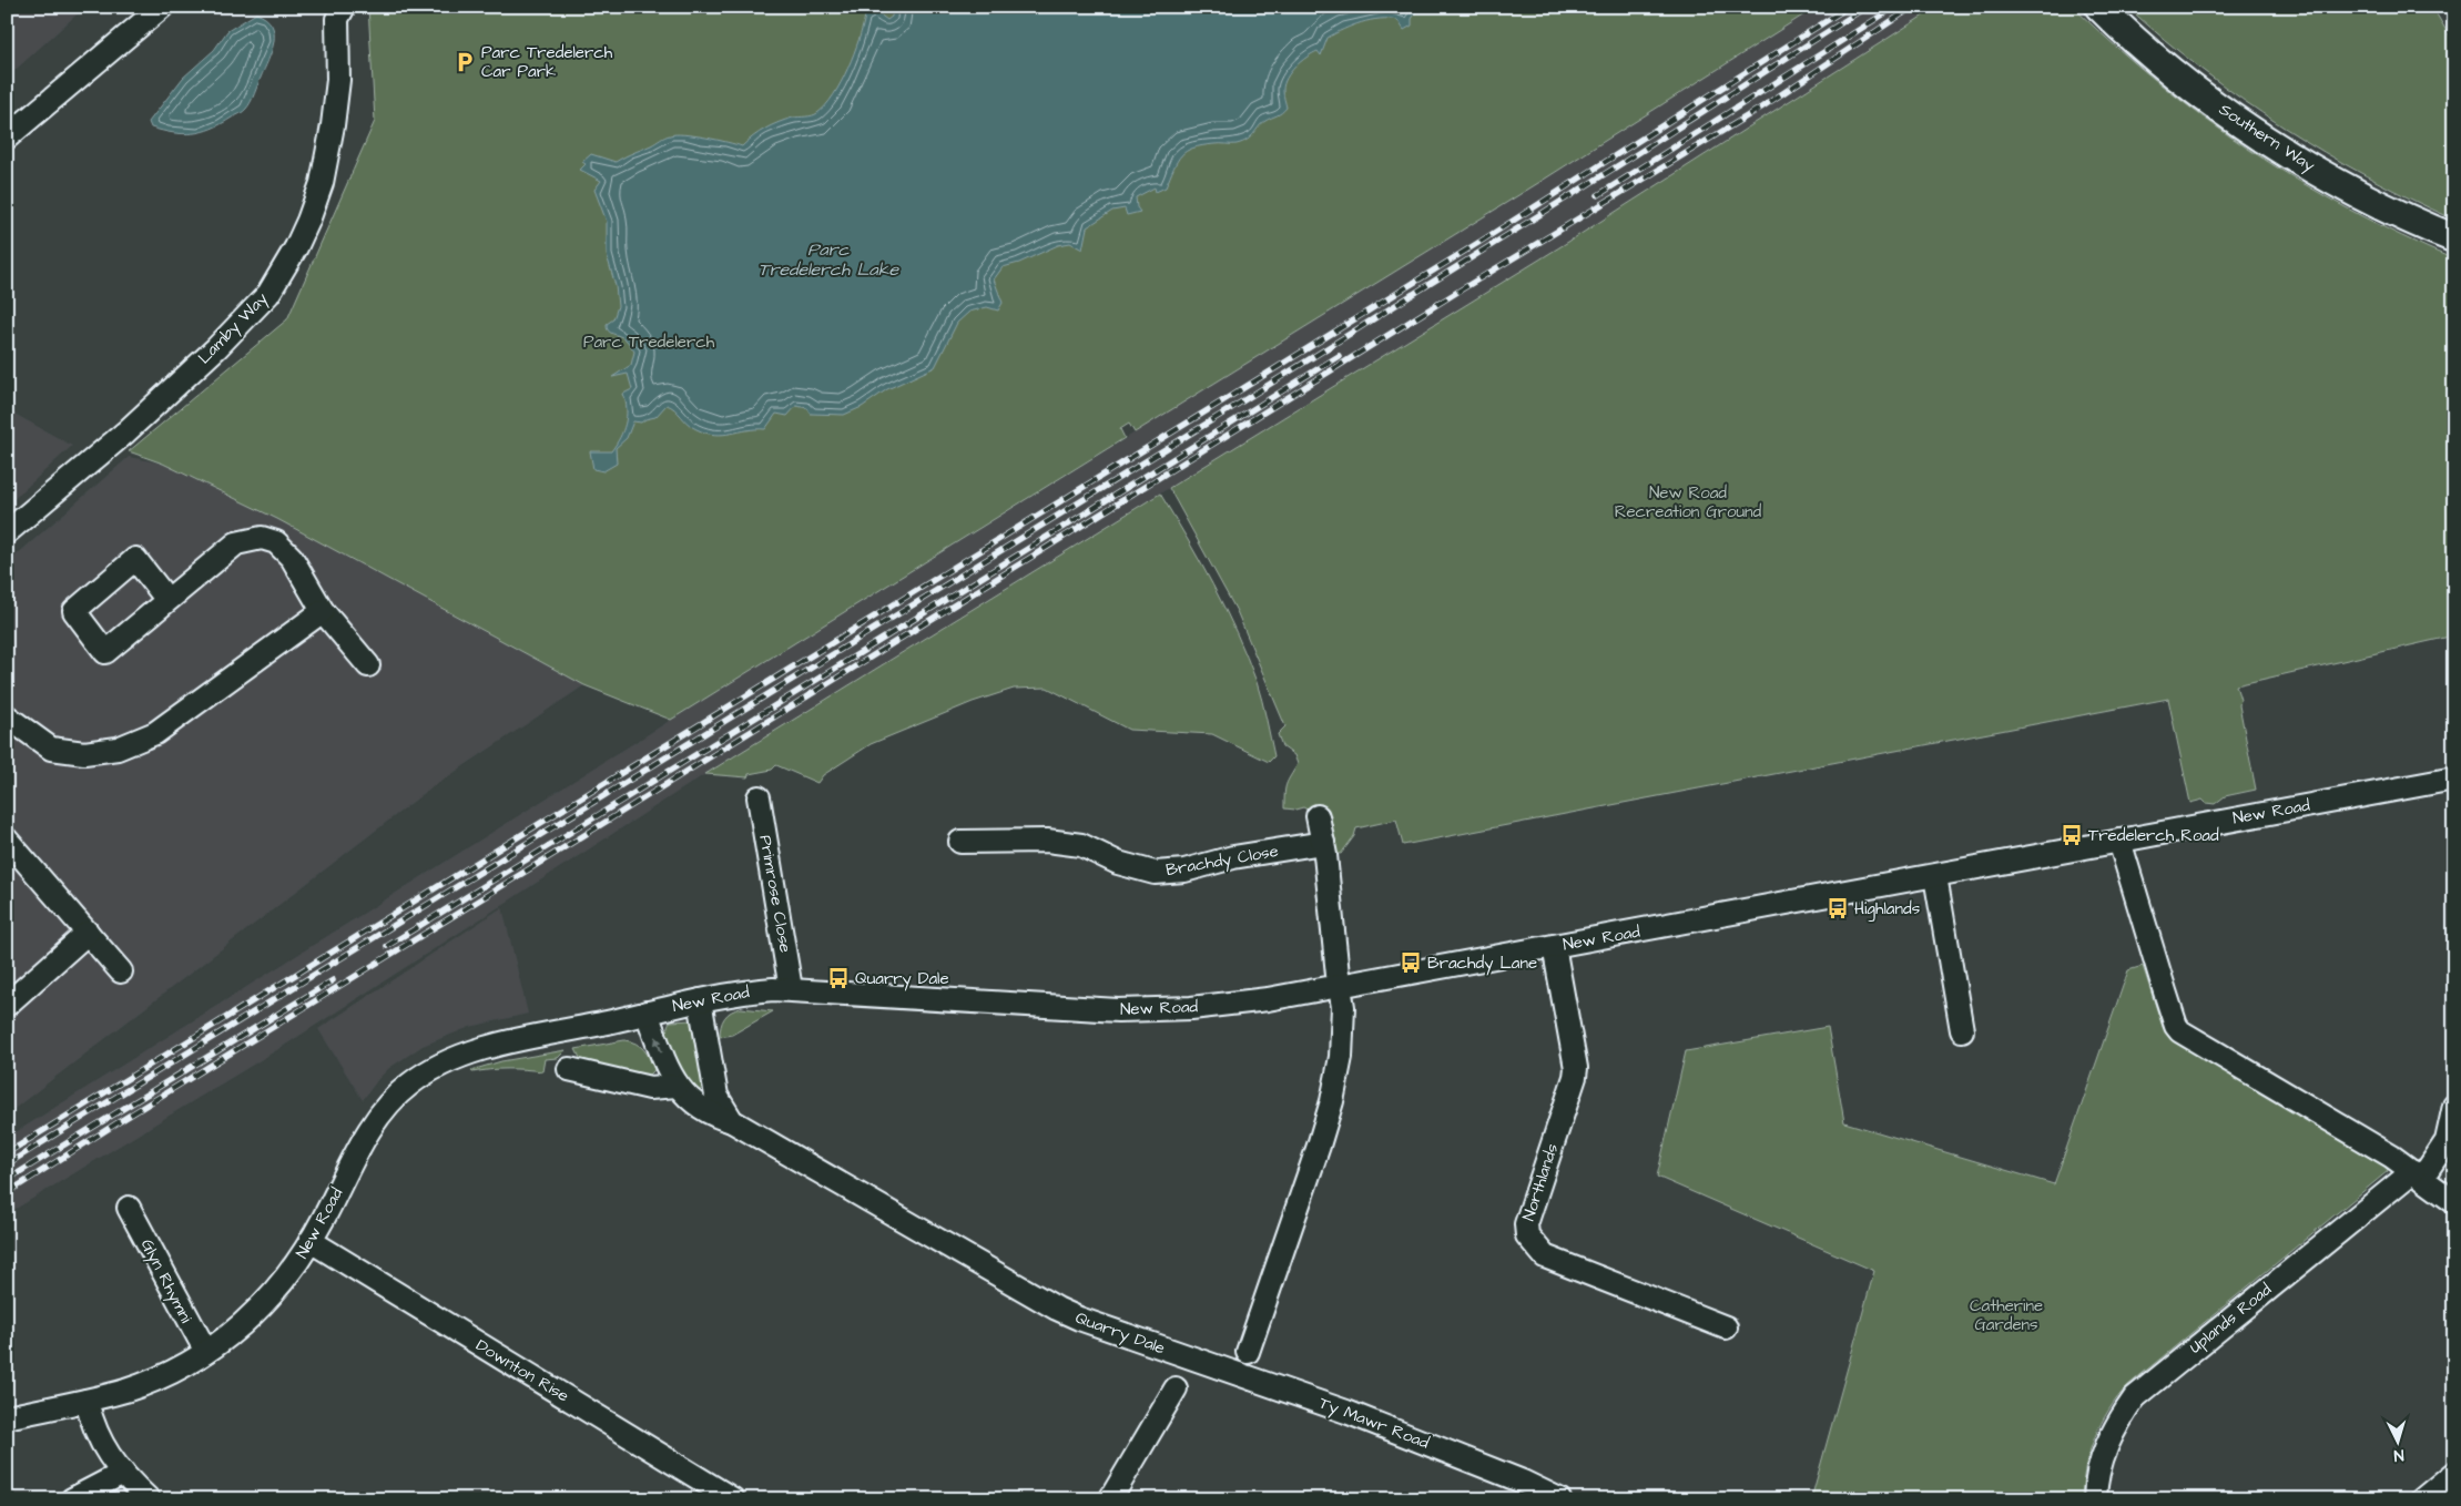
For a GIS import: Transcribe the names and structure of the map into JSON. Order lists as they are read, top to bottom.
{
  "streets": {
    "main road": ["Southern Way"],
    "street": [
      "Lamby Way",
      "New Road",
      "Brachdy Close",
      "Primrose Close",
      "Northlands",
      "Glyn Rhymni",
      "Uplands Road",
      "Quarry Dale",
      "Downton Rise",
      "Ty Mawr Road"
    ]
  },
  "crossings": [
    ["New Road", "Primrose Close"],
    ["New Road", "Northlands"],
    ["New Road", "Glyn Rhymni"],
    ["New Road", "Quarry Dale"],
    ["New Road", "Downton Rise"],
    ["Quarry Dale", "Ty Mawr Road"]
  ],
  "water": ["Parc Tredelerch Lake"],
  "parks": ["Parc Tredelerch", "New Road Recreation Ground", "Catherine Gardens"],
  "places": {
    "parking": ["Parc Tredelerch Car Park"],
    "bus stop": [
      "Tredelerch Road",
      "Highlands",
      "Brachdy Lane",
      "Quarry Dale"
    ]
  },
  "north": "bottom"
}
